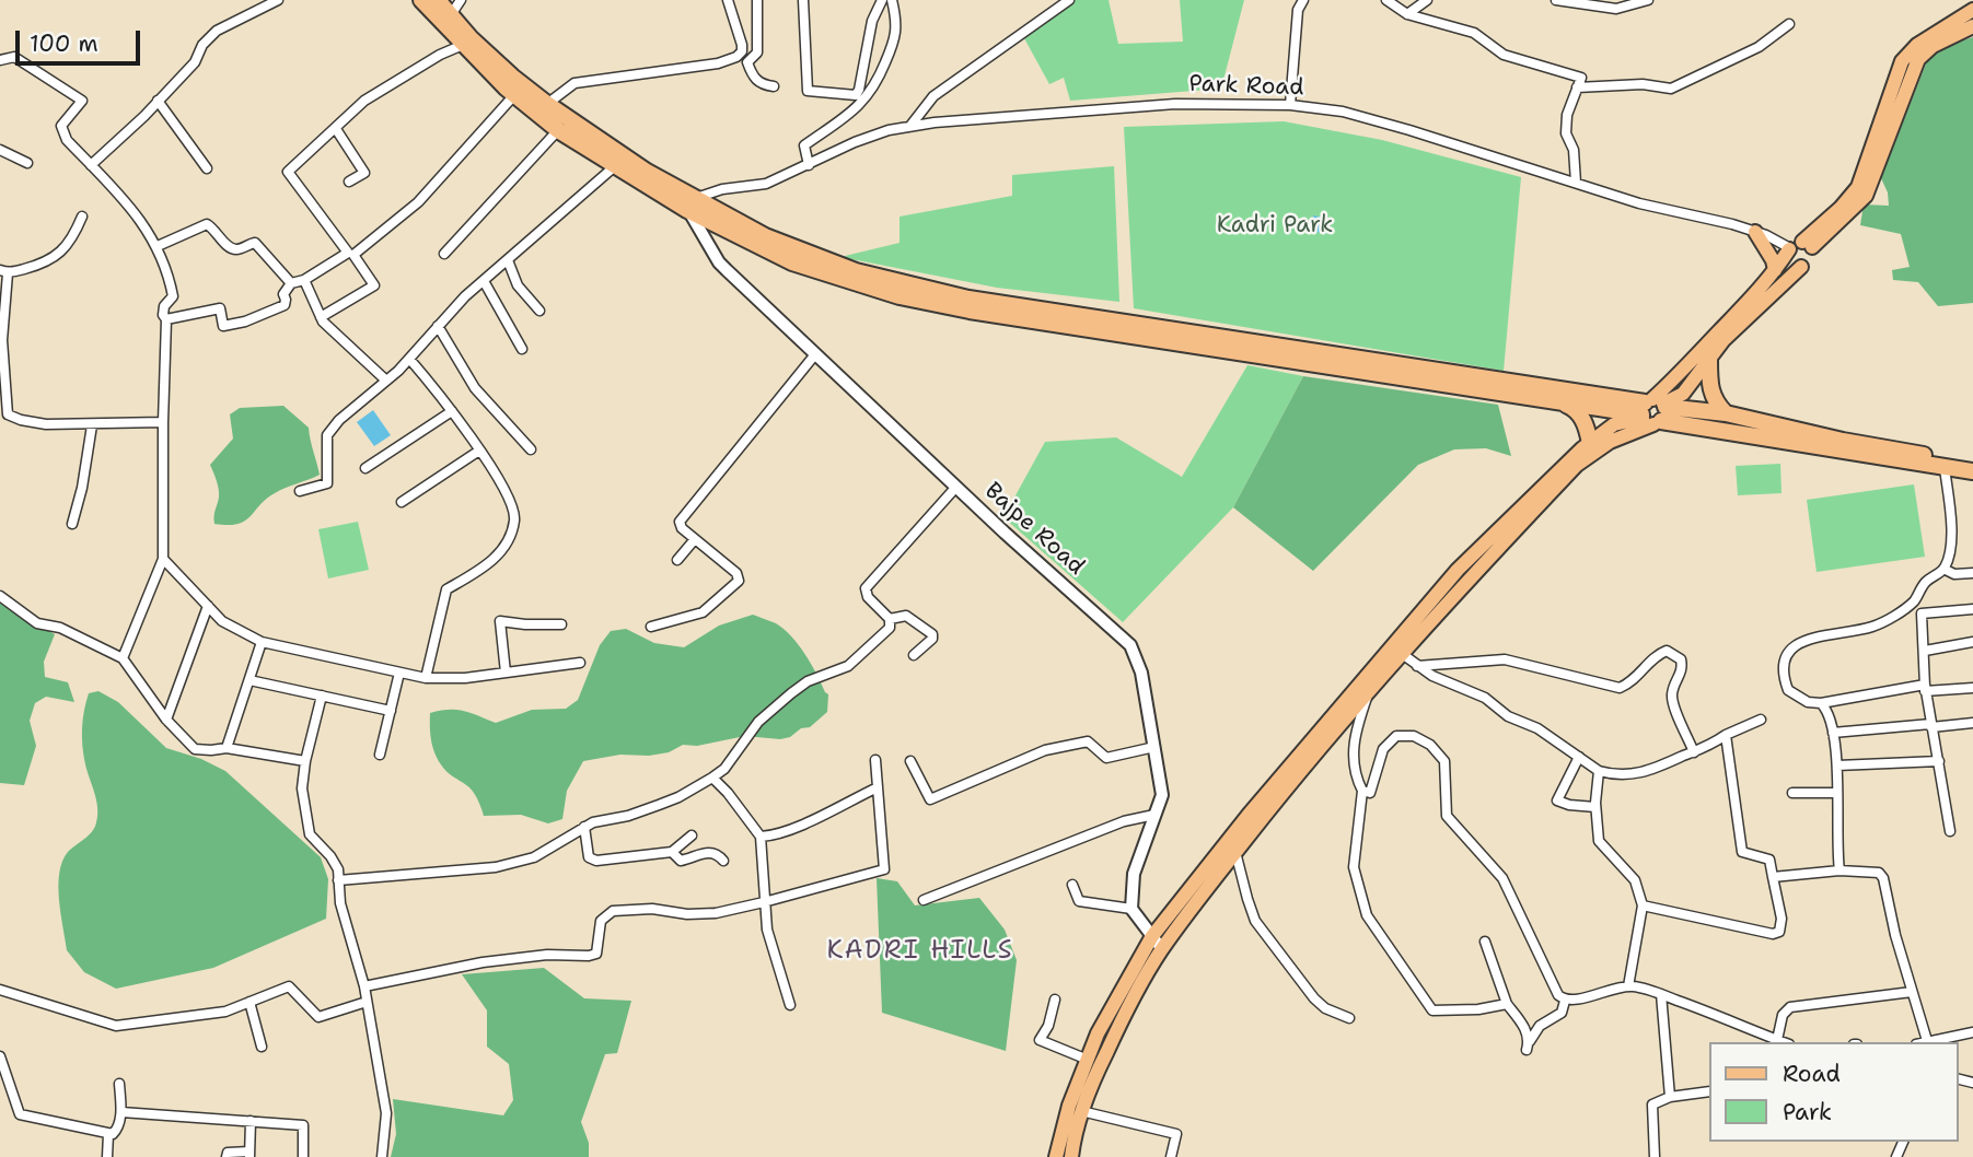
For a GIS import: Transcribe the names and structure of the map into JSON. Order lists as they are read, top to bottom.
{
  "streets": {
    "street": ["Park Road", "Bajpe Road"]
  },
  "crossings": [
    ["Park Road", "Bajpe Road"]
  ],
  "districts": ["KADRI HILLS"],
  "parks": ["Kadri Park"],
  "legend": ["Road", "Park"],
  "scale_bar": "100 m"
}
